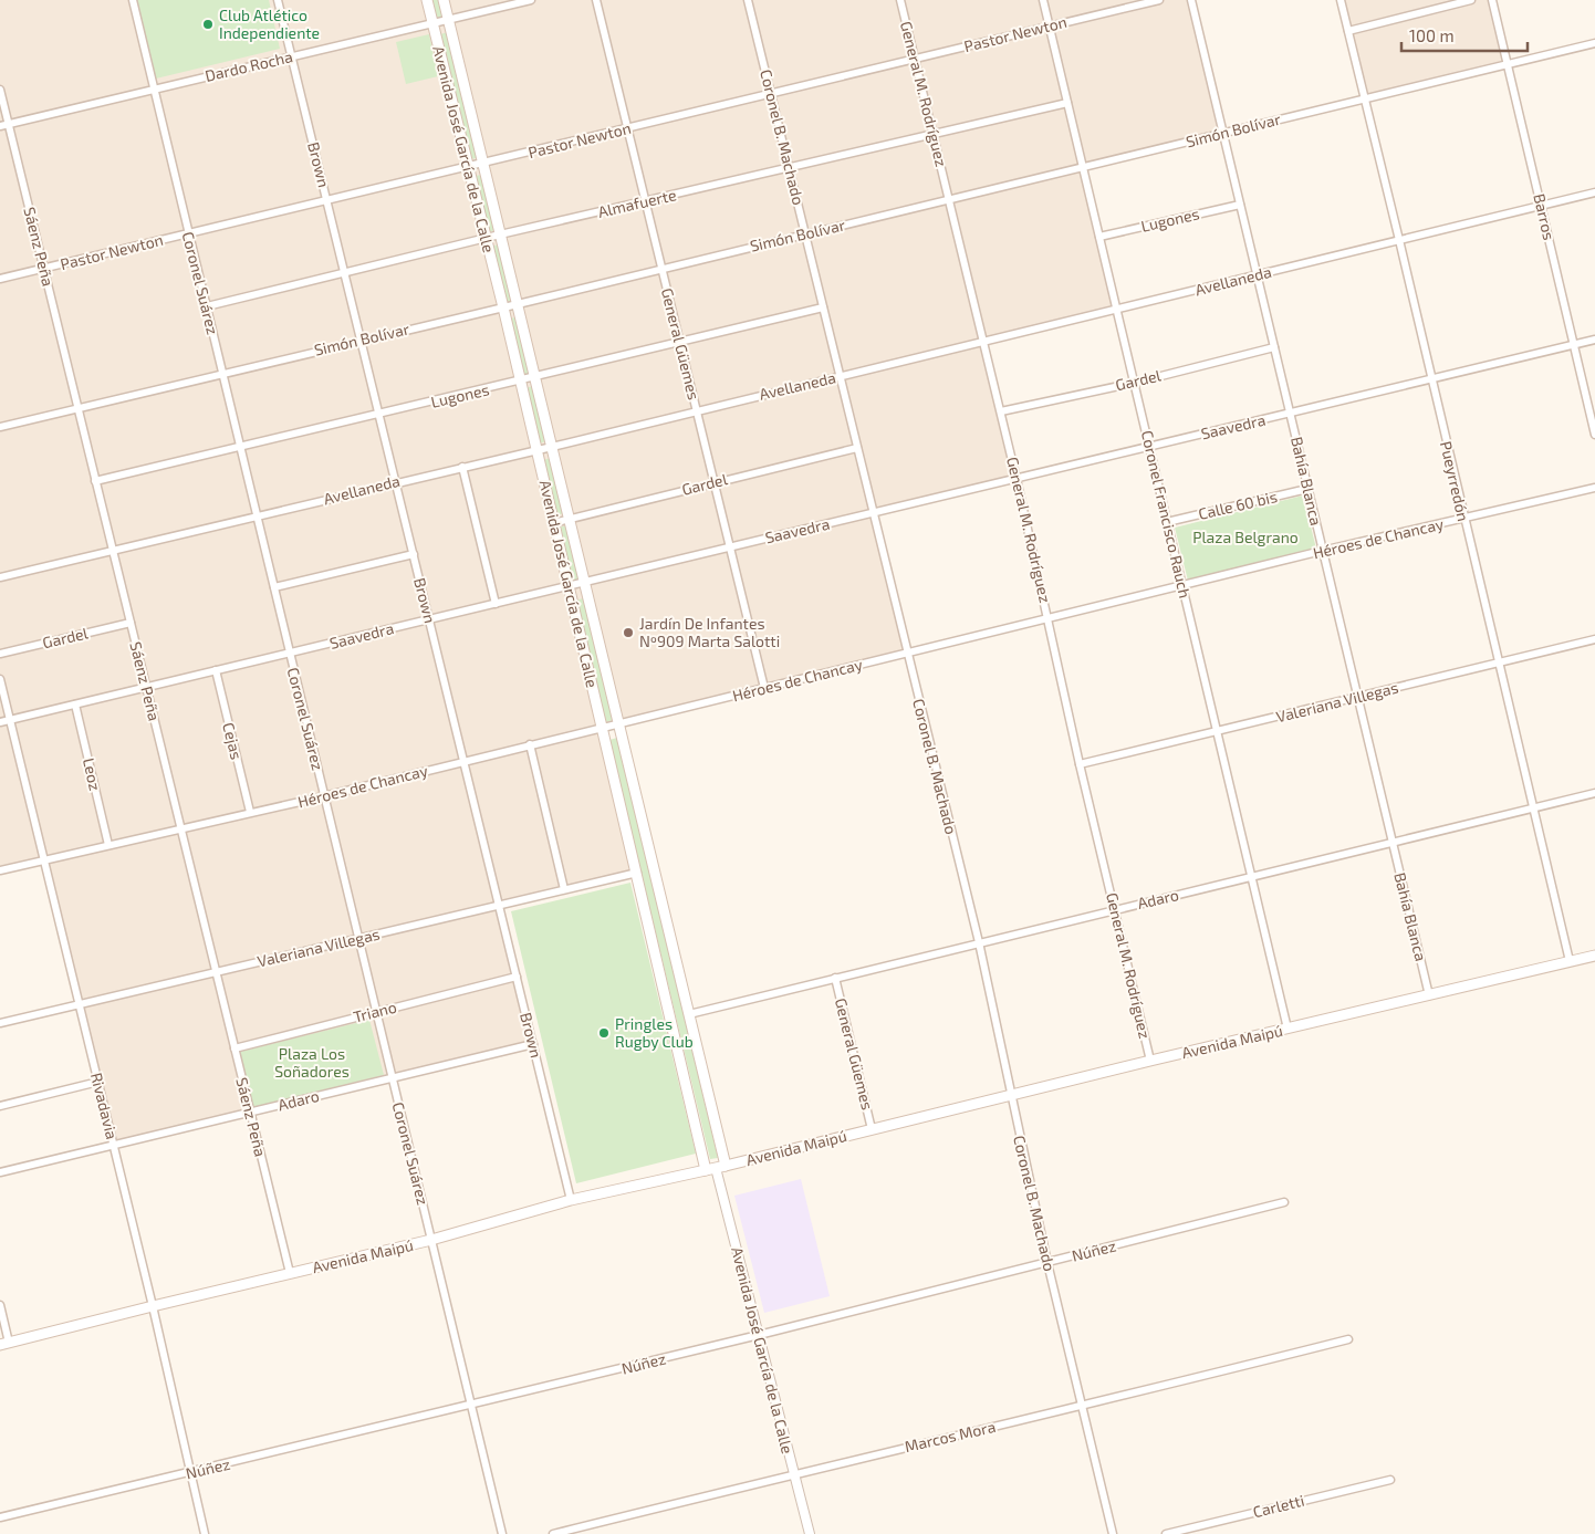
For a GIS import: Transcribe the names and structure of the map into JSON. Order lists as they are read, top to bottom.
{
  "streets": {
    "main road": ["Avenida José García de la Calle", "Avenida Maipú"],
    "street": [
      "Pastor Newton",
      "Dardo Rocha",
      "General M. Rodríguez",
      "Simón Bolívar",
      "Coronel B. Machado",
      "Brown",
      "Almafuerte",
      "Barros",
      "Lugones",
      "Sáenz Peña",
      "Avellaneda",
      "Coronel Suárez",
      "General Güemes",
      "Gardel",
      "Saavedra",
      "Bahía Blanca",
      "Pueyrredón",
      "Calle 60 bis",
      "Coronel Francisco Rauch",
      "Héroes de Chancay",
      "Valeriana Villegas",
      "Cejas",
      "Leoz",
      "Adaro",
      "Triano",
      "Rivadavia",
      "Núñez",
      "Marcos Mora",
      "Carletti"
    ]
  },
  "crossings": [
    ["Pastor Newton", "General M. Rodríguez"],
    ["Pastor Newton", "Coronel B. Machado"],
    ["Pastor Newton", "Avenida José García de la Calle"],
    ["Pastor Newton", "Brown"],
    ["Pastor Newton", "Sáenz Peña"],
    ["Pastor Newton", "Coronel Suárez"],
    ["Pastor Newton", "General Güemes"],
    ["Pastor Newton", "Coronel Francisco Rauch"],
    ["Dardo Rocha", "Avenida José García de la Calle"],
    ["Dardo Rocha", "Brown"],
    ["Dardo Rocha", "Sáenz Peña"],
    ["Dardo Rocha", "Coronel Suárez"],
    ["General M. Rodríguez", "Simón Bolívar"],
    ["General M. Rodríguez", "Almafuerte"],
    ["General M. Rodríguez", "Avellaneda"],
    ["General M. Rodríguez", "Gardel"],
    ["General M. Rodríguez", "Saavedra"],
    ["General M. Rodríguez", "Héroes de Chancay"],
    ["General M. Rodríguez", "Valeriana Villegas"],
    ["General M. Rodríguez", "Adaro"],
    ["General M. Rodríguez", "Avenida Maipú"],
    ["Simón Bolívar", "Coronel B. Machado"],
    ["Simón Bolívar", "Avenida José García de la Calle"],
    ["Simón Bolívar", "Brown"],
    ["Simón Bolívar", "Barros"],
    ["Simón Bolívar", "Sáenz Peña"],
    ["Simón Bolívar", "Coronel Suárez"],
    ["Simón Bolívar", "General Güemes"],
    ["Simón Bolívar", "Bahía Blanca"],
    ["Simón Bolívar", "Pueyrredón"],
    ["Simón Bolívar", "Coronel Francisco Rauch"],
    ["Coronel B. Machado", "Almafuerte"],
    ["Coronel B. Machado", "Lugones"],
    ["Coronel B. Machado", "Avellaneda"],
    ["Coronel B. Machado", "Gardel"],
    ["Coronel B. Machado", "Saavedra"],
    ["Coronel B. Machado", "Héroes de Chancay"],
    ["Coronel B. Machado", "Adaro"],
    ["Coronel B. Machado", "Avenida Maipú"],
    ["Coronel B. Machado", "Núñez"],
    ["Coronel B. Machado", "Marcos Mora"],
    ["Avenida José García de la Calle", "Almafuerte"],
    ["Avenida José García de la Calle", "Lugones"],
    ["Avenida José García de la Calle", "Avellaneda"],
    ["Avenida José García de la Calle", "Gardel"],
    ["Avenida José García de la Calle", "Saavedra"],
    ["Avenida José García de la Calle", "Héroes de Chancay"],
    ["Avenida José García de la Calle", "Valeriana Villegas"],
    ["Avenida José García de la Calle", "Adaro"],
    ["Avenida José García de la Calle", "Avenida Maipú"],
    ["Avenida José García de la Calle", "Núñez"],
    ["Avenida José García de la Calle", "Marcos Mora"],
    ["Brown", "Almafuerte"],
    ["Brown", "Lugones"],
    ["Brown", "Avellaneda"],
    ["Brown", "Saavedra"],
    ["Brown", "Héroes de Chancay"],
    ["Brown", "Valeriana Villegas"],
    ["Brown", "Adaro"],
    ["Brown", "Triano"],
    ["Brown", "Avenida Maipú"],
    ["Almafuerte", "Coronel Suárez"],
    ["Almafuerte", "General Güemes"],
    ["Almafuerte", "Coronel Francisco Rauch"],
    ["Barros", "Avellaneda"],
    ["Barros", "Saavedra"],
    ["Lugones", "Sáenz Peña"],
    ["Lugones", "Coronel Suárez"],
    ["Lugones", "General Güemes"],
    ["Lugones", "Bahía Blanca"],
    ["Lugones", "Coronel Francisco Rauch"],
    ["Sáenz Peña", "Avellaneda"],
    ["Sáenz Peña", "Gardel"],
    ["Sáenz Peña", "Saavedra"],
    ["Sáenz Peña", "Héroes de Chancay"],
    ["Sáenz Peña", "Valeriana Villegas"],
    ["Sáenz Peña", "Adaro"],
    ["Sáenz Peña", "Triano"],
    ["Sáenz Peña", "Avenida Maipú"],
    ["Avellaneda", "Coronel Suárez"],
    ["Avellaneda", "General Güemes"],
    ["Avellaneda", "Bahía Blanca"],
    ["Avellaneda", "Pueyrredón"],
    ["Avellaneda", "Coronel Francisco Rauch"],
    ["Coronel Suárez", "Saavedra"],
    ["Coronel Suárez", "Héroes de Chancay"],
    ["Coronel Suárez", "Valeriana Villegas"],
    ["Coronel Suárez", "Adaro"],
    ["Coronel Suárez", "Triano"],
    ["Coronel Suárez", "Avenida Maipú"],
    ["Coronel Suárez", "Núñez"],
    ["General Güemes", "Gardel"],
    ["General Güemes", "Saavedra"],
    ["General Güemes", "Héroes de Chancay"],
    ["General Güemes", "Adaro"],
    ["General Güemes", "Avenida Maipú"],
    ["Gardel", "Bahía Blanca"],
    ["Gardel", "Coronel Francisco Rauch"],
    ["Saavedra", "Bahía Blanca"],
    ["Saavedra", "Pueyrredón"],
    ["Saavedra", "Coronel Francisco Rauch"],
    ["Saavedra", "Cejas"],
    ["Saavedra", "Leoz"],
    ["Saavedra", "Rivadavia"],
    ["Bahía Blanca", "Calle 60 bis"],
    ["Bahía Blanca", "Héroes de Chancay"],
    ["Bahía Blanca", "Valeriana Villegas"],
    ["Bahía Blanca", "Adaro"],
    ["Bahía Blanca", "Avenida Maipú"],
    ["Pueyrredón", "Héroes de Chancay"],
    ["Pueyrredón", "Valeriana Villegas"],
    ["Pueyrredón", "Adaro"],
    ["Pueyrredón", "Avenida Maipú"],
    ["Calle 60 bis", "Coronel Francisco Rauch"],
    ["Coronel Francisco Rauch", "Héroes de Chancay"],
    ["Coronel Francisco Rauch", "Valeriana Villegas"],
    ["Coronel Francisco Rauch", "Adaro"],
    ["Coronel Francisco Rauch", "Avenida Maipú"],
    ["Héroes de Chancay", "Cejas"],
    ["Héroes de Chancay", "Leoz"],
    ["Héroes de Chancay", "Rivadavia"],
    ["Valeriana Villegas", "Rivadavia"],
    ["Adaro", "Rivadavia"],
    ["Avenida Maipú", "Rivadavia"],
    ["Rivadavia", "Núñez"]
  ],
  "parks": ["Plaza Belgrano", "Plaza Los Soñadores"],
  "places": ["Club Atlético Independiente", "Jardín De Infantes Nº909 Marta Salotti", "Pringles Rugby Club"],
  "scale_bar": "100 m"
}
